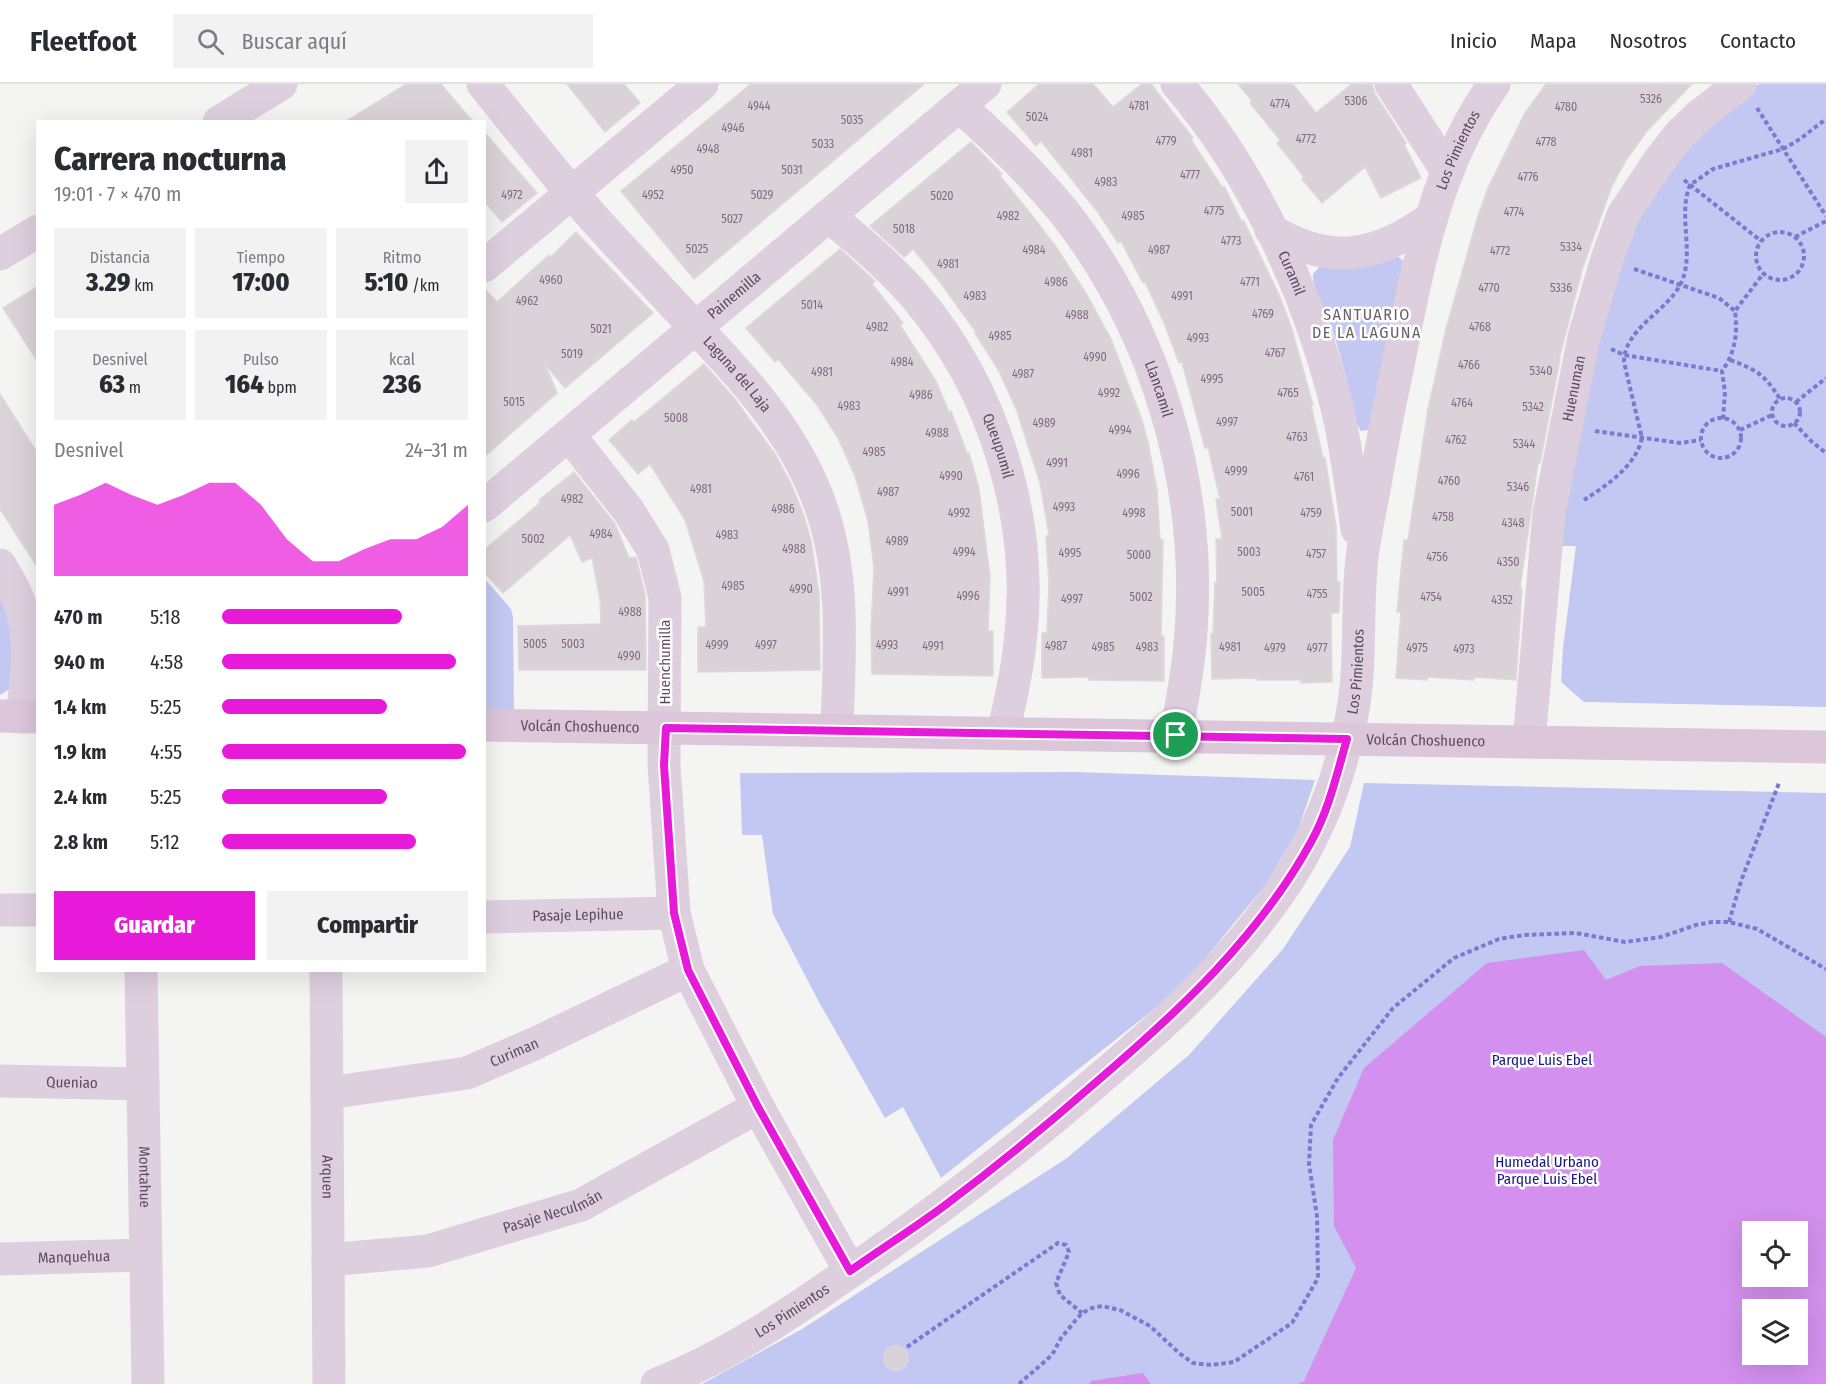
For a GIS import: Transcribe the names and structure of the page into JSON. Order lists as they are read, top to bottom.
{
  "streets": {
    "street": [
      "Los Pimientos",
      "Curamil",
      "Painemilla",
      "Laguna del Laja",
      "Huenuman",
      "Llancamil",
      "Queupumil",
      "Huenchumilla",
      "Volcán Choshuenco",
      "Pasaje Lepihue",
      "Curiman",
      "Queniao",
      "Montahue",
      "Arquen",
      "Pasaje Neculmán",
      "Manquehua"
    ]
  },
  "crossings": [
    ["Los Pimientos", "Curamil"],
    ["Los Pimientos", "Huenchumilla"],
    ["Los Pimientos", "Volcán Choshuenco"],
    ["Painemilla", "Laguna del Laja"],
    ["Painemilla", "Llancamil"],
    ["Painemilla", "Queupumil"],
    ["Painemilla", "Huenchumilla"],
    ["Laguna del Laja", "Volcán Choshuenco"],
    ["Huenuman", "Volcán Choshuenco"],
    ["Llancamil", "Volcán Choshuenco"],
    ["Queupumil", "Volcán Choshuenco"],
    ["Huenchumilla", "Volcán Choshuenco"],
    ["Huenchumilla", "Pasaje Lepihue"],
    ["Huenchumilla", "Curiman"],
    ["Huenchumilla", "Pasaje Neculmán"],
    ["Curiman", "Arquen"],
    ["Queniao", "Montahue"],
    ["Montahue", "Manquehua"],
    ["Arquen", "Pasaje Neculmán"]
  ],
  "districts": ["SANTUARIO DE LA LAGUNA"],
  "parks": ["Parque Luis Ebel", "Humedal Urbano Parque Luis Ebel"],
  "house_numbers": [
    "5326",
    "5306",
    "4774",
    "4944",
    "4781",
    "4780",
    "5024",
    "5035",
    "4946",
    "4772",
    "4779",
    "4778",
    "5033",
    "4948",
    "4981",
    "4950",
    "5031",
    "4777",
    "4776",
    "4983",
    "4972",
    "4952",
    "5029",
    "5020",
    "4775",
    "4774",
    "4982",
    "4985",
    "5027",
    "5018",
    "4773",
    "5334",
    "5025",
    "4984",
    "4987",
    "4772",
    "4981",
    "4960",
    "4986",
    "4771",
    "4770",
    "5336",
    "4983",
    "4991",
    "4962",
    "5014",
    "4769",
    "4988",
    "4982",
    "4768",
    "5021",
    "4985",
    "4993",
    "4767",
    "5019",
    "4990",
    "4984",
    "4766",
    "5340",
    "4981",
    "4987",
    "4995",
    "4992",
    "4765",
    "4986",
    "5015",
    "4764",
    "4983",
    "5342",
    "5008",
    "4997",
    "4989",
    "4994",
    "4988",
    "4763",
    "4762",
    "5344",
    "4985",
    "4991",
    "4999",
    "4996",
    "4990",
    "4761",
    "4760",
    "5346",
    "4981",
    "4987",
    "4982",
    "4993",
    "4986",
    "5001",
    "4992",
    "4998",
    "4759",
    "4758",
    "4348",
    "4984",
    "4983",
    "5002",
    "4989",
    "4988",
    "4994",
    "5003",
    "4995",
    "4757",
    "5000",
    "4756",
    "4350",
    "4985",
    "4990",
    "4991",
    "5005",
    "4755",
    "4996",
    "5002",
    "4754",
    "4997",
    "4352",
    "4988",
    "5005",
    "5003",
    "4999",
    "4997",
    "4993",
    "4991",
    "4987",
    "4985",
    "4983",
    "4981",
    "4979",
    "4977",
    "4975",
    "4973",
    "4990"
  ],
  "page": {
    "header": "Fleetfoot",
    "search": "Buscar aquí",
    "nav": [
      "Inicio",
      "Mapa",
      "Nosotros",
      "Contacto"
    ],
    "heading": ["Carrera nocturna", "19:01 · 7 × 470 m"],
    "stats": [
      ["Distancia", "3.29 km"],
      ["Tiempo", "17:00"],
      ["Ritmo", "5:10 /km"],
      ["Desnivel", "63 m"],
      ["Pulso", "164 bpm"],
      ["kcal", "236"]
    ],
    "chart": ["Desnivel", "24–31 m"],
    "list": [
      {
        "name": "470 m",
        "note": "5:18"
      },
      {
        "name": "940 m",
        "note": "4:58"
      },
      {
        "name": "1.4 km",
        "note": "5:25"
      },
      {
        "name": "1.9 km",
        "note": "4:55"
      },
      {
        "name": "2.4 km",
        "note": "5:25"
      },
      {
        "name": "2.8 km",
        "note": "5:12"
      }
    ],
    "buttons": ["Guardar", "Compartir"]
  }
}
